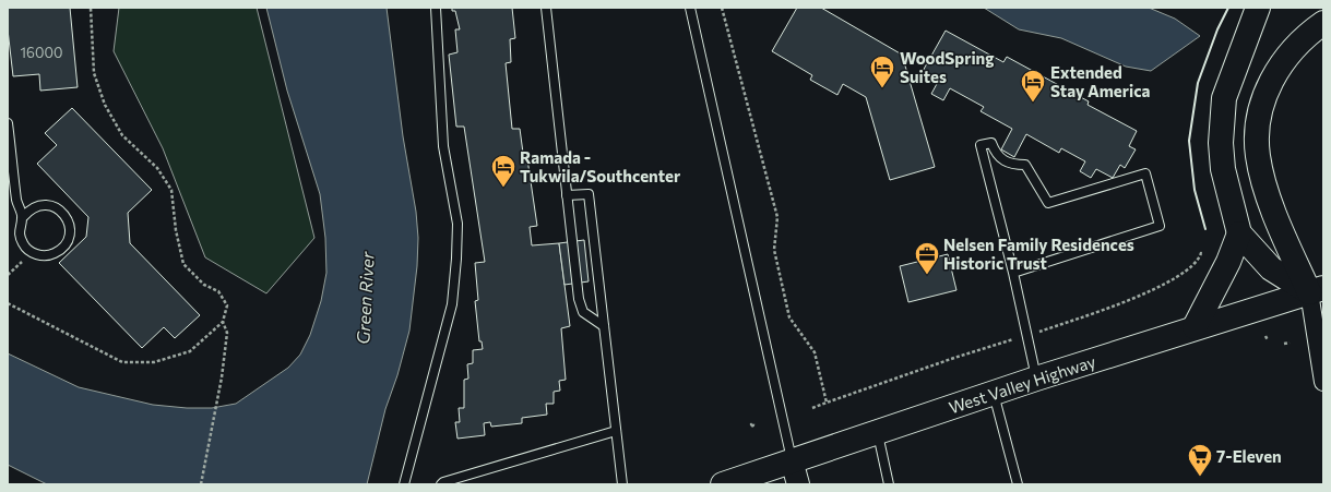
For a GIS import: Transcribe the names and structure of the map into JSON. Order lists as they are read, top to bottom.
{
  "streets": {
    "main road": ["West Valley Highway"]
  },
  "water": ["Green River"],
  "places": {
    "hotel": ["WoodSpring Suites", "Extended Stay America", "Ramada - Tukwila/Southcenter"],
    "office": ["Nelsen Family Residences Historic Trust"],
    "supermarket": ["7-Eleven"]
  },
  "house_numbers": ["16000"]
}
